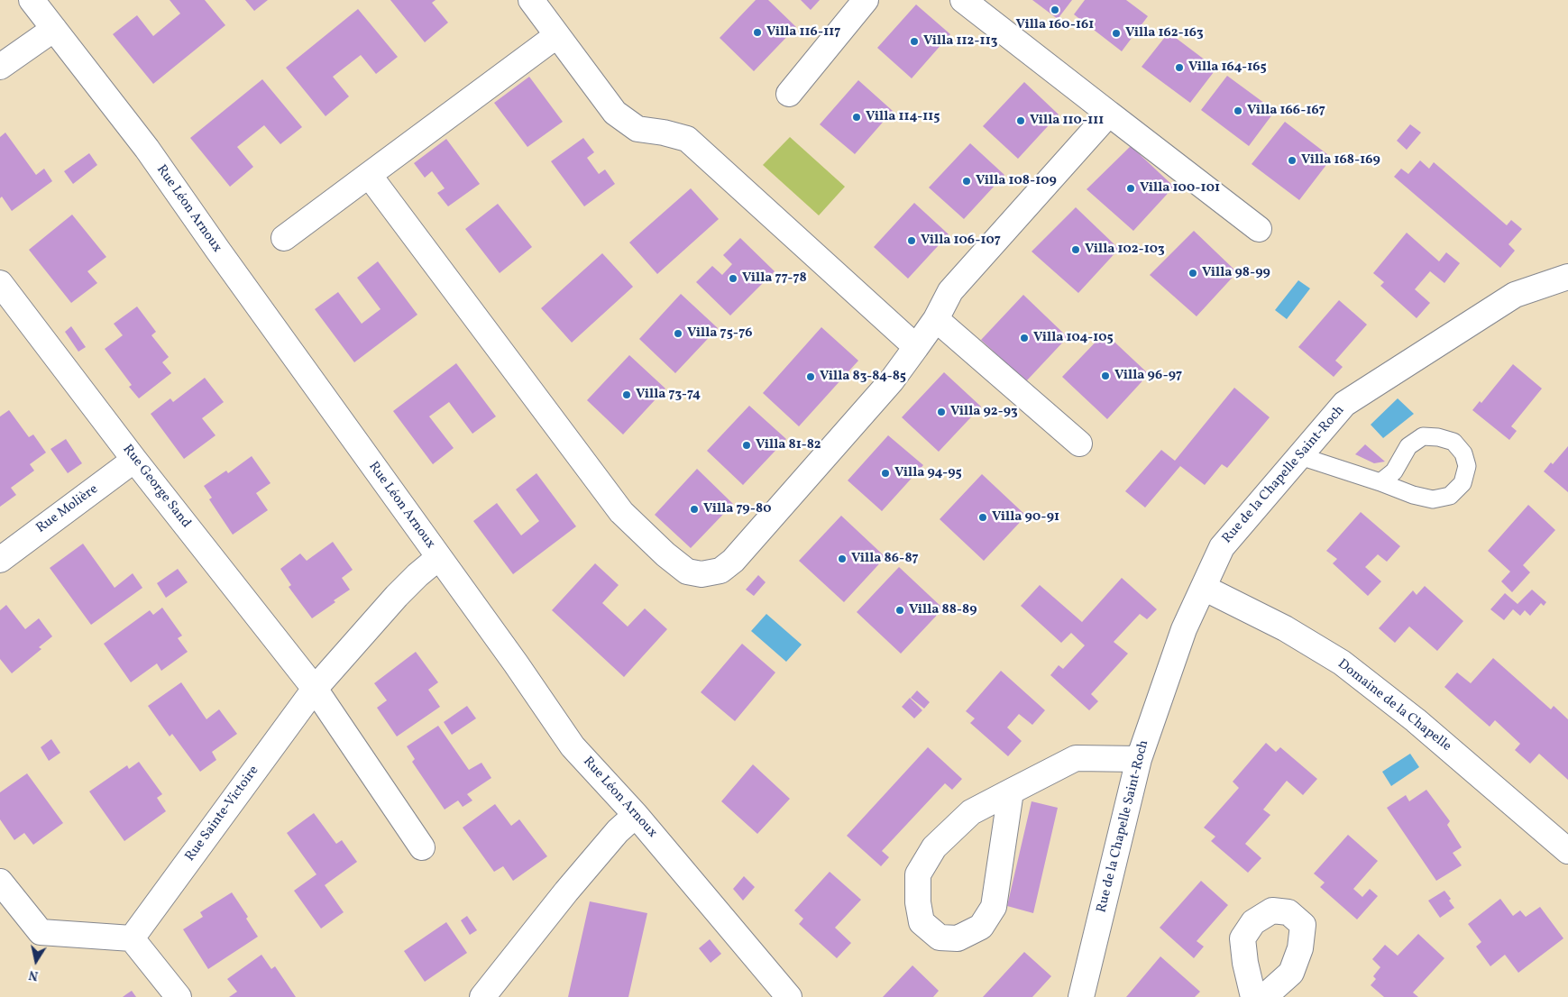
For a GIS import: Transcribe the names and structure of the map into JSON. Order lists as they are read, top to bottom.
{
  "streets": {
    "street": [
      "Rue Léon Arnoux",
      "Rue de la Chapelle Saint-Roch",
      "Rue George Sand",
      "Rue Molière",
      "Domaine de la Chapelle",
      "Rue Sainte-Victoire"
    ]
  },
  "crossings": [
    ["Rue Léon Arnoux", "Rue Sainte-Victoire"],
    ["Rue de la Chapelle Saint-Roch", "Domaine de la Chapelle"],
    ["Rue George Sand", "Rue Molière"],
    ["Rue George Sand", "Rue Sainte-Victoire"]
  ],
  "places": [
    "Villa 160-161",
    "Villa 116-117",
    "Villa 162-163",
    "Villa 112-113",
    "Villa 164-165",
    "Villa 166-167",
    "Villa 114-115",
    "Villa 110-111",
    "Villa 168-169",
    "Villa 108-109",
    "Villa 100-101",
    "Villa 106-107",
    "Villa 102-103",
    "Villa 98-99",
    "Villa 77-78",
    "Villa 75-76",
    "Villa 104-105",
    "Villa 96-97",
    "Villa 83-84-85",
    "Villa 73-74",
    "Villa 92-93",
    "Villa 81-82",
    "Villa 94-95",
    "Villa 79-80",
    "Villa 90-91",
    "Villa 86-87",
    "Villa 88-89"
  ],
  "north": "bottom"
}
